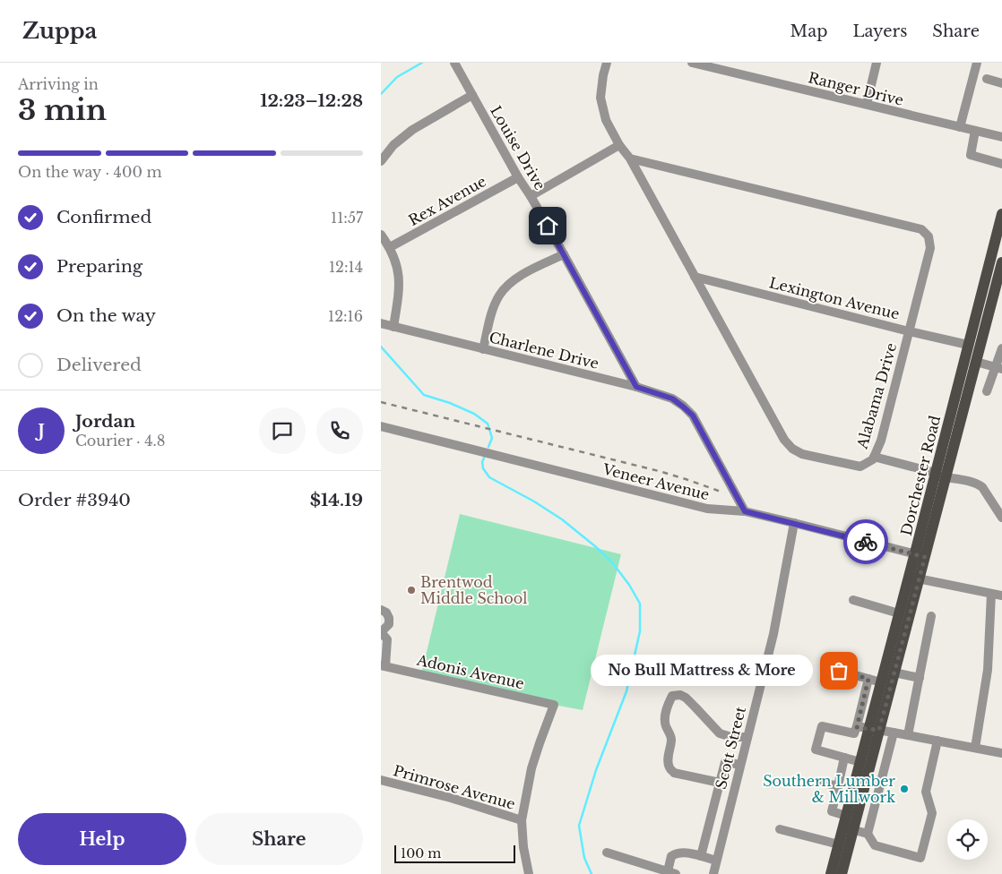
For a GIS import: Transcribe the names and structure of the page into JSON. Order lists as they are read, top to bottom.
{
  "streets": {
    "main road": ["Dorchester Road"],
    "street": [
      "Ranger Drive",
      "Louise Drive",
      "Rex Avenue",
      "Lexington Avenue",
      "Charlene Drive",
      "Alabama Drive",
      "Veneer Avenue",
      "Adonis Avenue",
      "Scott Street",
      "Primrose Avenue"
    ]
  },
  "crossings": [
    ["Louise Drive", "Rex Avenue"],
    ["Louise Drive", "Charlene Drive"],
    ["Lexington Avenue", "Alabama Drive"],
    ["Lexington Avenue", "Dorchester Road"],
    ["Charlene Drive", "Veneer Avenue"],
    ["Dorchester Road", "Veneer Avenue"],
    ["Veneer Avenue", "Scott Street"],
    ["Adonis Avenue", "Primrose Avenue"]
  ],
  "places": ["Brentwod Middle School", "No Bull Mattress & More", "Southern Lumber & Millwork"],
  "scale_bar": "100 m",
  "page": {
    "header": "Zuppa",
    "nav": ["Map", "Layers", "Share"],
    "heading": ["3 min", "Arriving in", "12:23–12:28"],
    "panel": [
      "Jordan",
      "Courier · 4.8",
      "Order #3940",
      "$14.19"
    ],
    "bar": "On the way · 400 m",
    "list": [
      ["Confirmed", "11:57"],
      ["Preparing", "12:14"],
      ["On the way", "12:16"],
      "Delivered"
    ],
    "round": "J",
    "bubble": "No Bull Mattress & More",
    "buttons": ["Help", "Share"],
    "scale": "100 m"
  }
}
